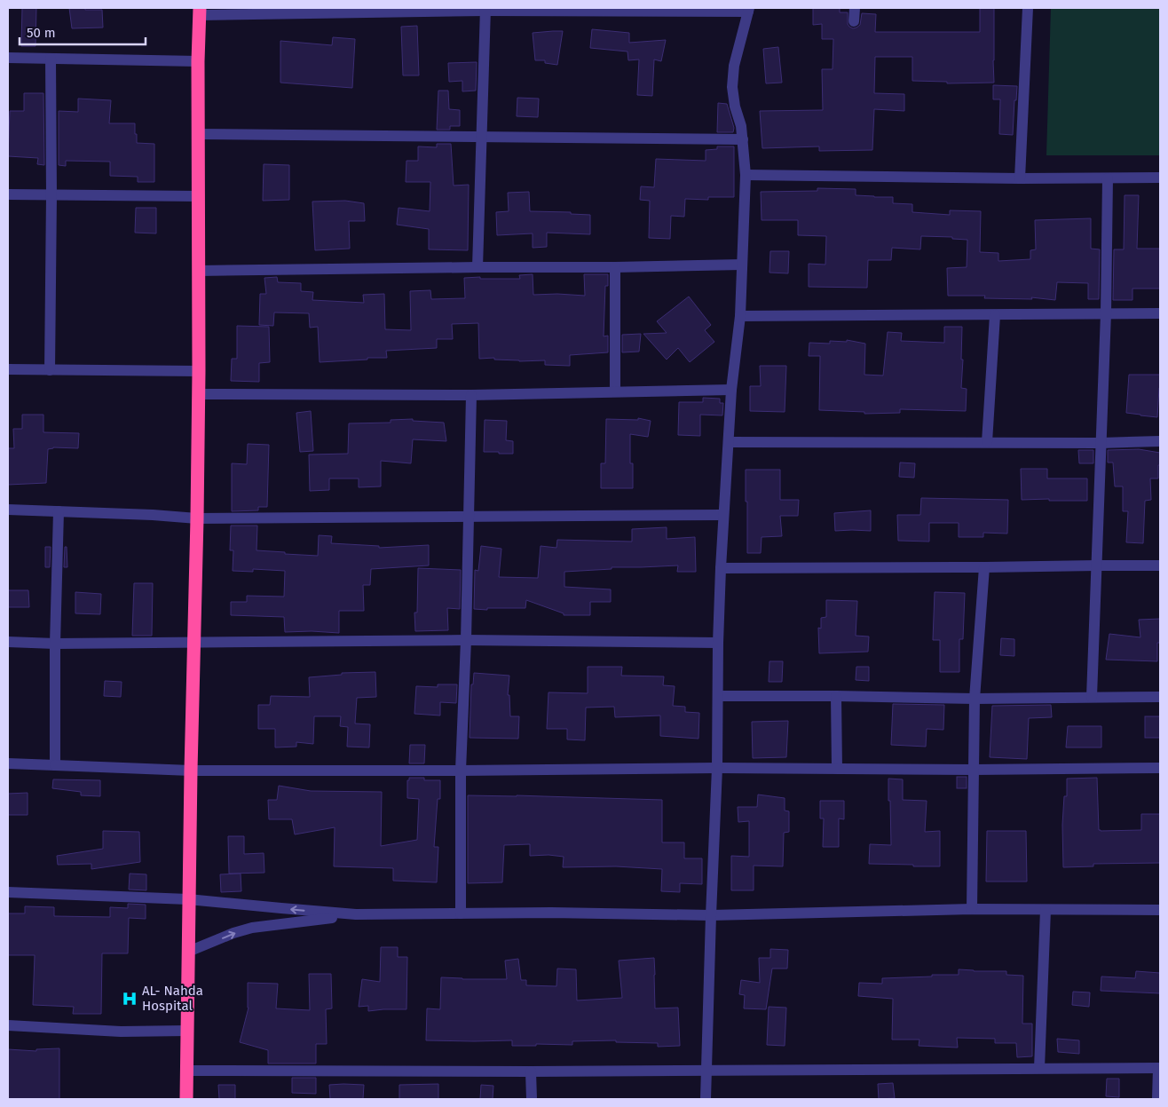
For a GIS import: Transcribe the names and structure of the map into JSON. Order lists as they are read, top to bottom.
{
  "places": {
    "hospital": ["AL- Nahda Hospital"]
  },
  "scale_bar": "50 m"
}
